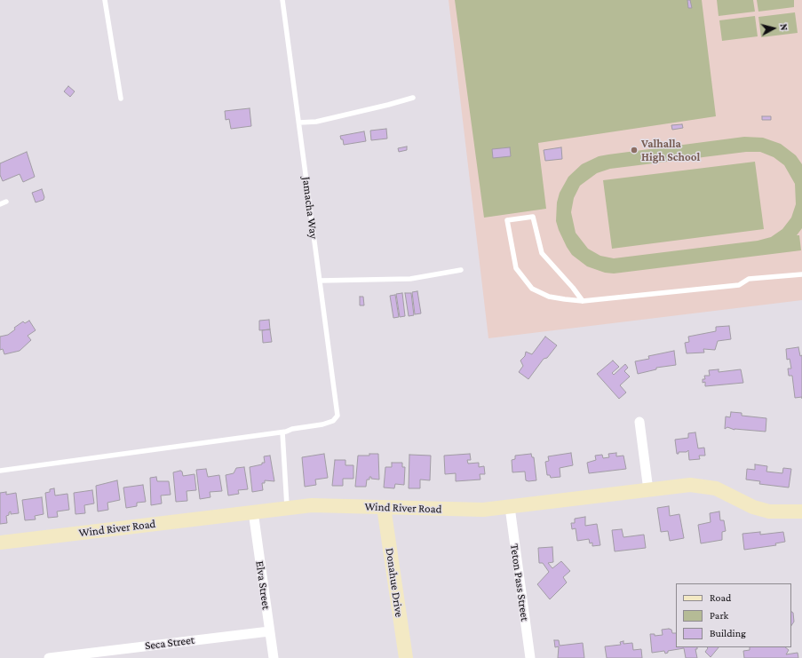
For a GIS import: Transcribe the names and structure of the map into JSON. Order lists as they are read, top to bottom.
{
  "streets": {
    "street": [
      "Wind River Road",
      "Donahue Drive",
      "Teton Pass Street",
      "Elva Street",
      "Seca Street"
    ],
    "lane": ["Jamacha Way"]
  },
  "crossings": [
    ["Wind River Road", "Donahue Drive"],
    ["Wind River Road", "Teton Pass Street"],
    ["Wind River Road", "Elva Street"],
    ["Elva Street", "Seca Street"]
  ],
  "places": ["Valhalla High School"],
  "legend": ["Road", "Park", "Building"],
  "north": "right"
}
